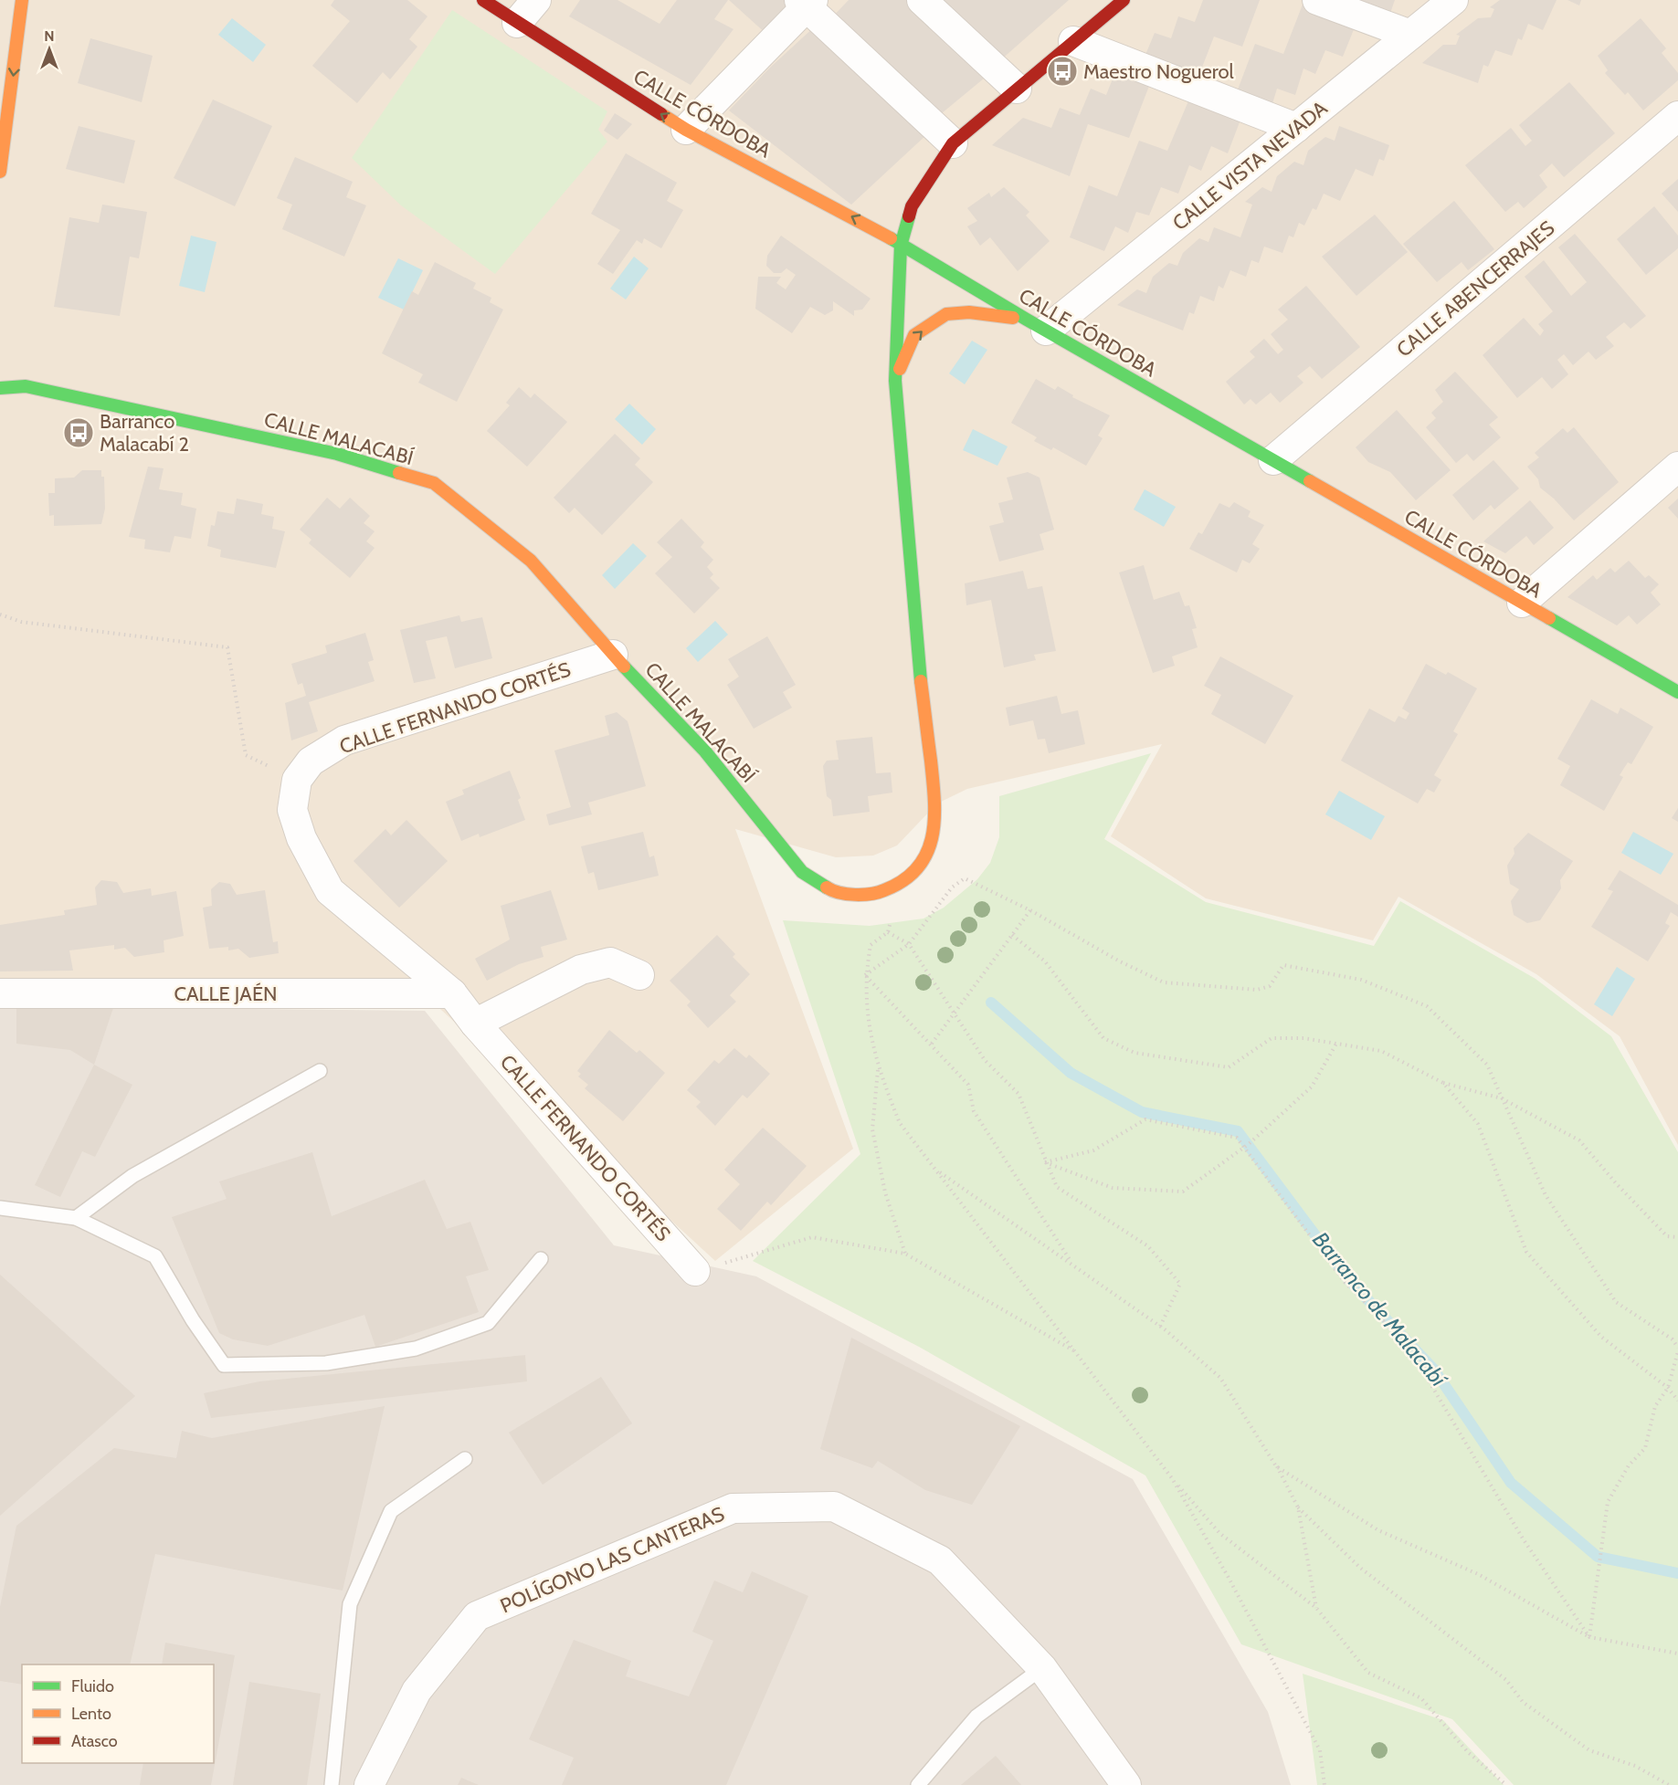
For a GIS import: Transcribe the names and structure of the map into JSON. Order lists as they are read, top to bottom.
{
  "streets": {
    "street": [
      "CALLE CÓRDOBA",
      "CALLE VISTA NEVADA",
      "CALLE ABENCERRAJES",
      "CALLE MALACABÍ",
      "CALLE FERNANDO CORTÉS",
      "CALLE JAÉN",
      "POLÍGONO LAS CANTERAS"
    ]
  },
  "crossings": [
    ["CALLE CÓRDOBA", "CALLE VISTA NEVADA"],
    ["CALLE CÓRDOBA", "CALLE ABENCERRAJES"],
    ["CALLE CÓRDOBA", "CALLE MALACABÍ"],
    ["CALLE VISTA NEVADA", "CALLE MALACABÍ"],
    ["CALLE MALACABÍ", "CALLE FERNANDO CORTÉS"],
    ["CALLE FERNANDO CORTÉS", "CALLE JAÉN"]
  ],
  "water": ["Barranco de Malacabí"],
  "places": {
    "bus stop": ["Maestro Noguerol", "Barranco Malacabí 2"]
  },
  "legend": ["Fluido", "Lento", "Atasco"],
  "north": "top"
}
